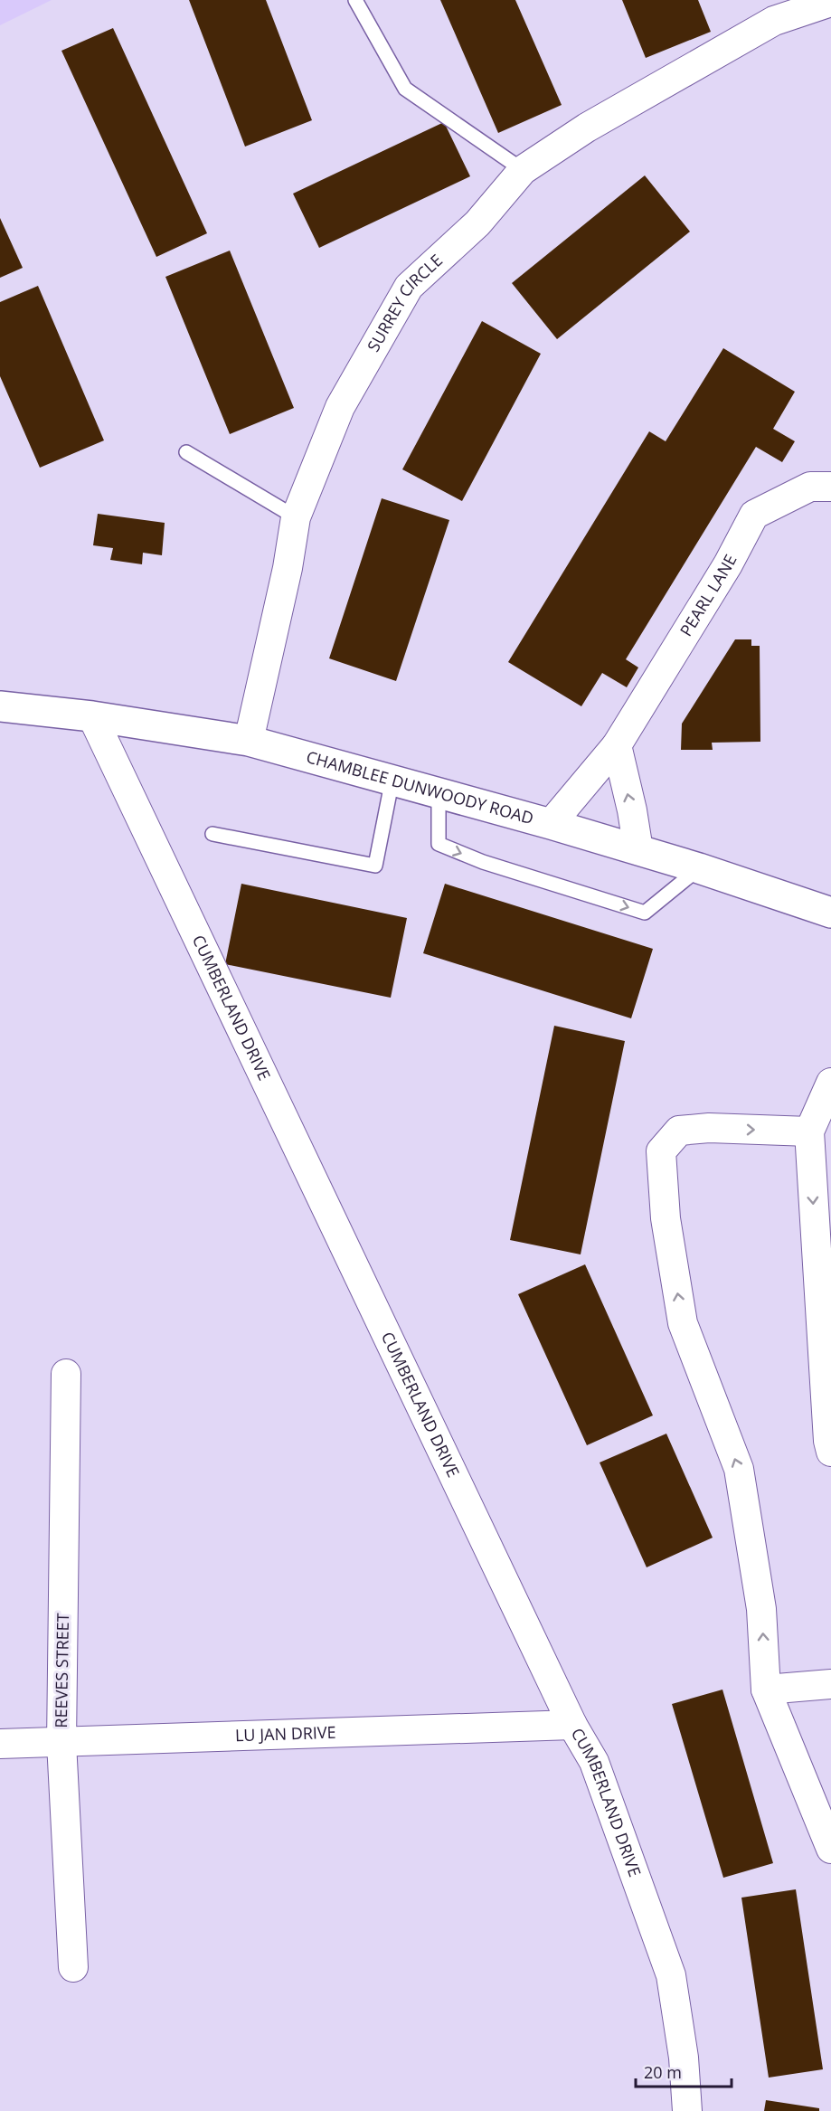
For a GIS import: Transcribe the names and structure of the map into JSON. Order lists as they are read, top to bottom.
{
  "streets": {
    "street": [
      "SURREY CIRCLE",
      "PEARL LANE",
      "CHAMBLEE DUNWOODY ROAD",
      "CUMBERLAND DRIVE",
      "REEVES STREET",
      "LU JAN DRIVE"
    ]
  },
  "crossings": [
    ["SURREY CIRCLE", "CHAMBLEE DUNWOODY ROAD"],
    ["PEARL LANE", "CHAMBLEE DUNWOODY ROAD"],
    ["CHAMBLEE DUNWOODY ROAD", "CUMBERLAND DRIVE"],
    ["CUMBERLAND DRIVE", "LU JAN DRIVE"],
    ["REEVES STREET", "LU JAN DRIVE"]
  ],
  "scale_bar": "20 m"
}
